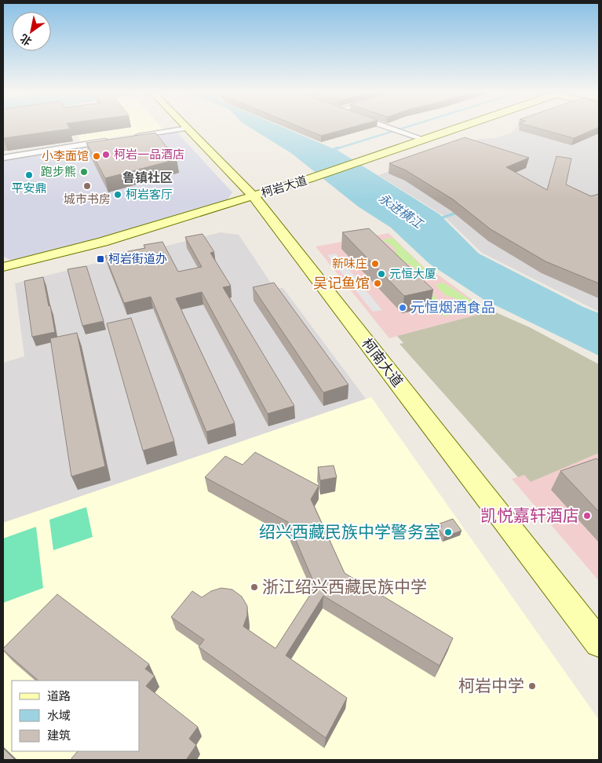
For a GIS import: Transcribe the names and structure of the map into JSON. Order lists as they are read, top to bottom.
{
  "streets": {
    "street": ["柯岩大道", "柯南大道"]
  },
  "crossings": [
    ["柯岩大道", "柯南大道"]
  ],
  "districts": ["鲁镇社区"],
  "water": ["永进横江"],
  "places": {
    "other": [
      "柯岩一品酒店",
      "小李面馆",
      "跑步熊",
      "平安鼎",
      "城市书房",
      "柯岩客厅",
      "新味庄",
      "元恒大厦",
      "吴记鱼馆",
      "元恒烟酒食品",
      "凯悦嘉轩酒店",
      "绍兴西藏民族中学警务室",
      "浙江绍兴西藏民族中学",
      "柯岩中学"
    ],
    "transit": ["柯岩街道办"]
  },
  "legend": ["道路", "水域", "建筑"],
  "north": "bottom left"
}
